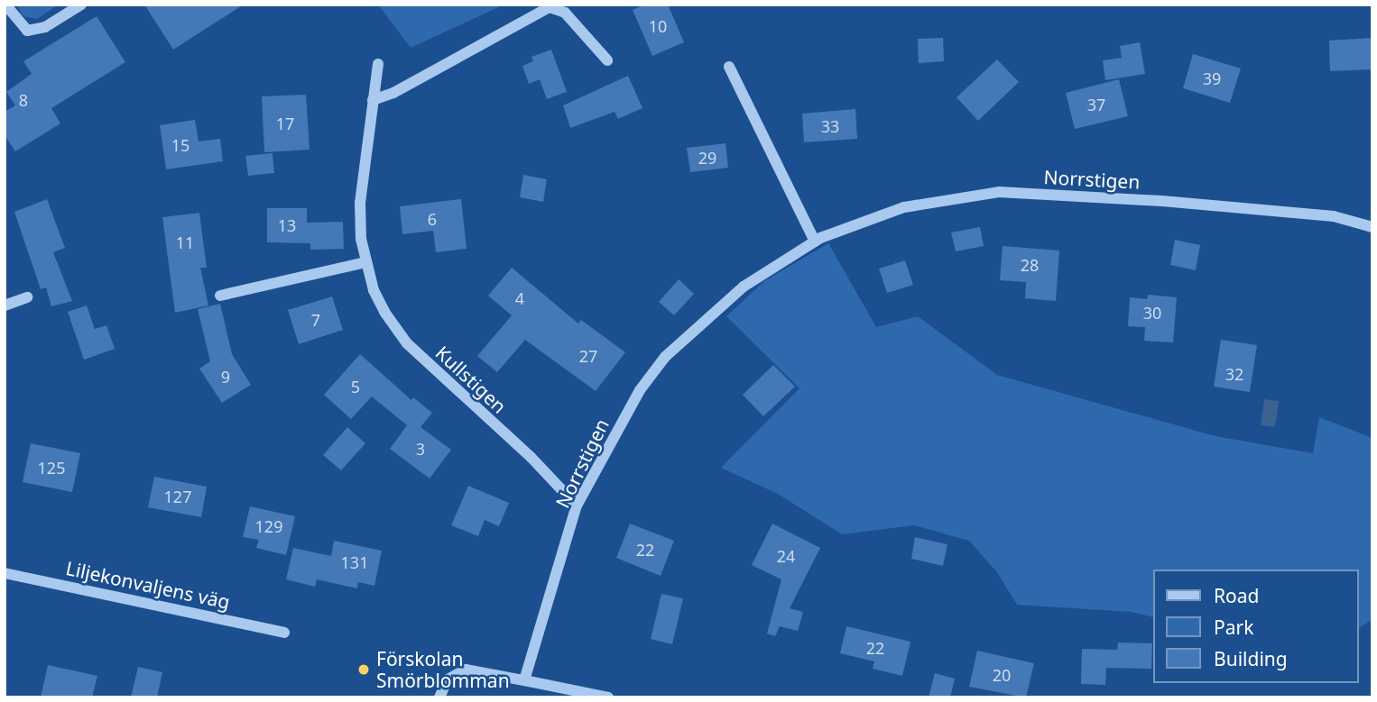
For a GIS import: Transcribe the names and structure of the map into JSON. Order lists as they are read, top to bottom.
{
  "streets": {
    "street": ["Norrstigen", "Kullstigen", "Liljekonvaljens väg"]
  },
  "crossings": [
    ["Norrstigen", "Kullstigen"]
  ],
  "places": ["Förskolan Smörblomman"],
  "house_numbers": [
    "10",
    "39",
    "8",
    "37",
    "17",
    "33",
    "15",
    "29",
    "6",
    "13",
    "11",
    "28",
    "4",
    "30",
    "7",
    "27",
    "32",
    "9",
    "5",
    "3",
    "125",
    "127",
    "129",
    "22",
    "24",
    "131",
    "22",
    "20"
  ],
  "legend": ["Road", "Park", "Building"]
}
